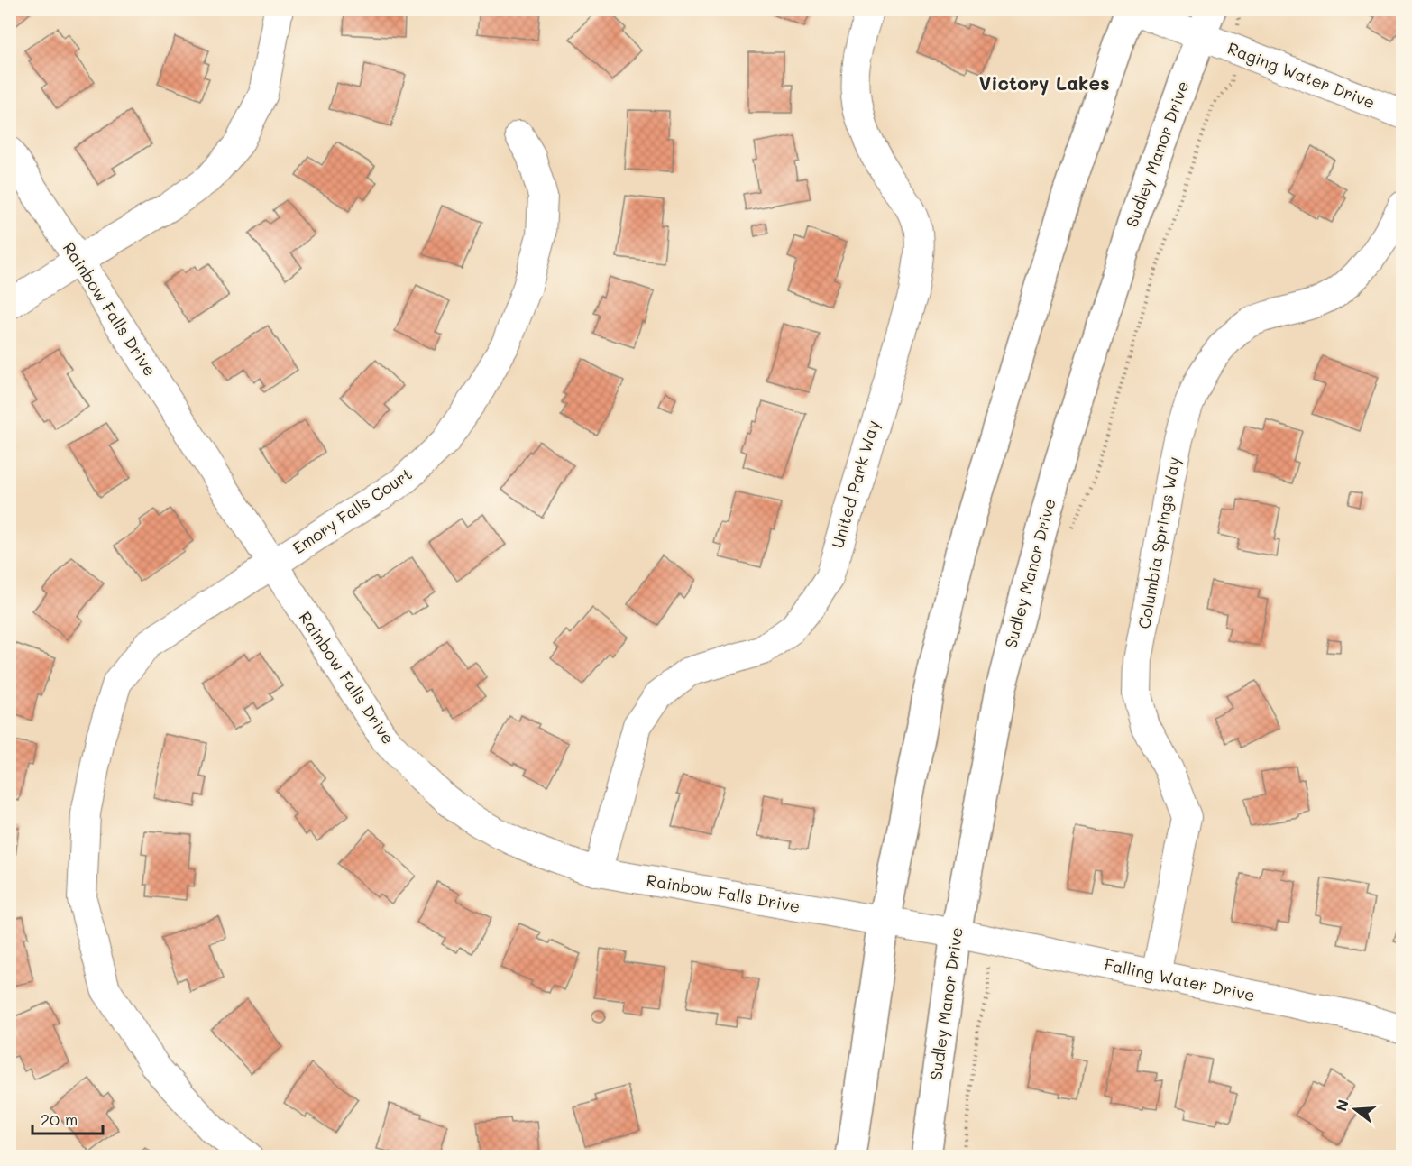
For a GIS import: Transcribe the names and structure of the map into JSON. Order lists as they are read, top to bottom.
{
  "streets": {
    "main road": ["Sudley Manor Drive"],
    "street": [
      "Raging Water Drive",
      "Rainbow Falls Drive",
      "United Park Way",
      "Emory Falls Court",
      "Columbia Springs Way",
      "Falling Water Drive"
    ]
  },
  "crossings": [
    ["Raging Water Drive", "Sudley Manor Drive"],
    ["Sudley Manor Drive", "Rainbow Falls Drive"],
    ["Sudley Manor Drive", "Falling Water Drive"],
    ["Rainbow Falls Drive", "United Park Way"],
    ["Rainbow Falls Drive", "Emory Falls Court"],
    ["Rainbow Falls Drive", "Falling Water Drive"],
    ["Columbia Springs Way", "Falling Water Drive"]
  ],
  "districts": ["Victory Lakes"],
  "scale_bar": "20 m",
  "north": "left"
}
